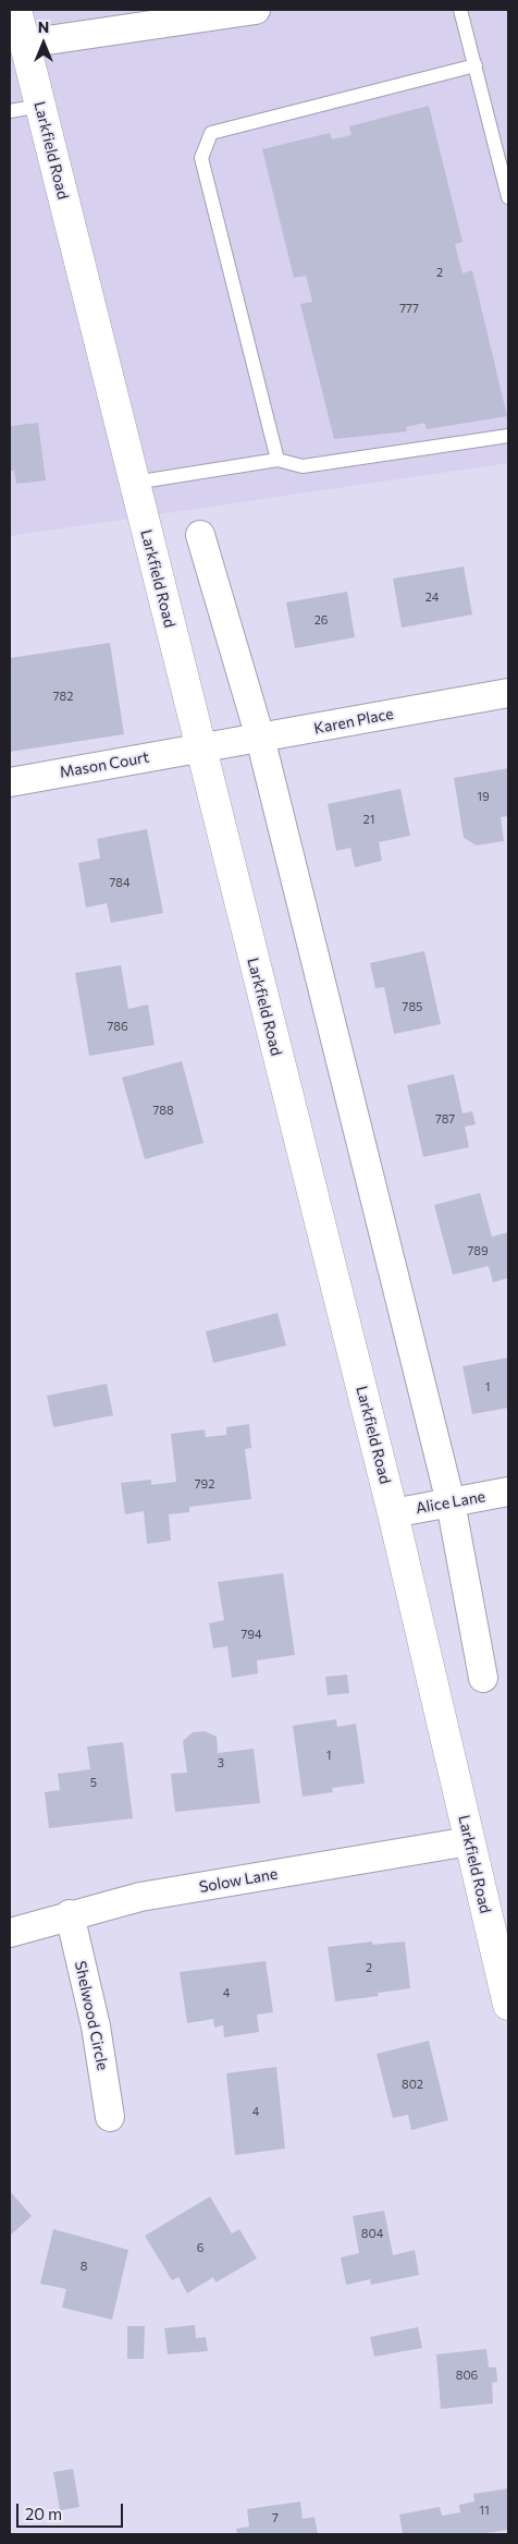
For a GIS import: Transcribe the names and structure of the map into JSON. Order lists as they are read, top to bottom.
{
  "streets": {
    "main road": ["Larkfield Road"],
    "street": [
      "Karen Place",
      "Mason Court",
      "Alice Lane",
      "Solow Lane",
      "Shelwood Circle"
    ]
  },
  "crossings": [
    ["Larkfield Road", "Karen Place"],
    ["Larkfield Road", "Mason Court"],
    ["Larkfield Road", "Alice Lane"],
    ["Larkfield Road", "Solow Lane"],
    ["Karen Place", "Mason Court"],
    ["Solow Lane", "Shelwood Circle"]
  ],
  "house_numbers": [
    "2",
    "777",
    "24",
    "26",
    "782",
    "19",
    "21",
    "784",
    "785",
    "786",
    "788",
    "787",
    "789",
    "1",
    "792",
    "794",
    "1",
    "3",
    "5",
    "2",
    "4",
    "802",
    "4",
    "804",
    "6",
    "8",
    "806",
    "11",
    "7"
  ],
  "scale_bar": "20 m",
  "north": "top"
}
